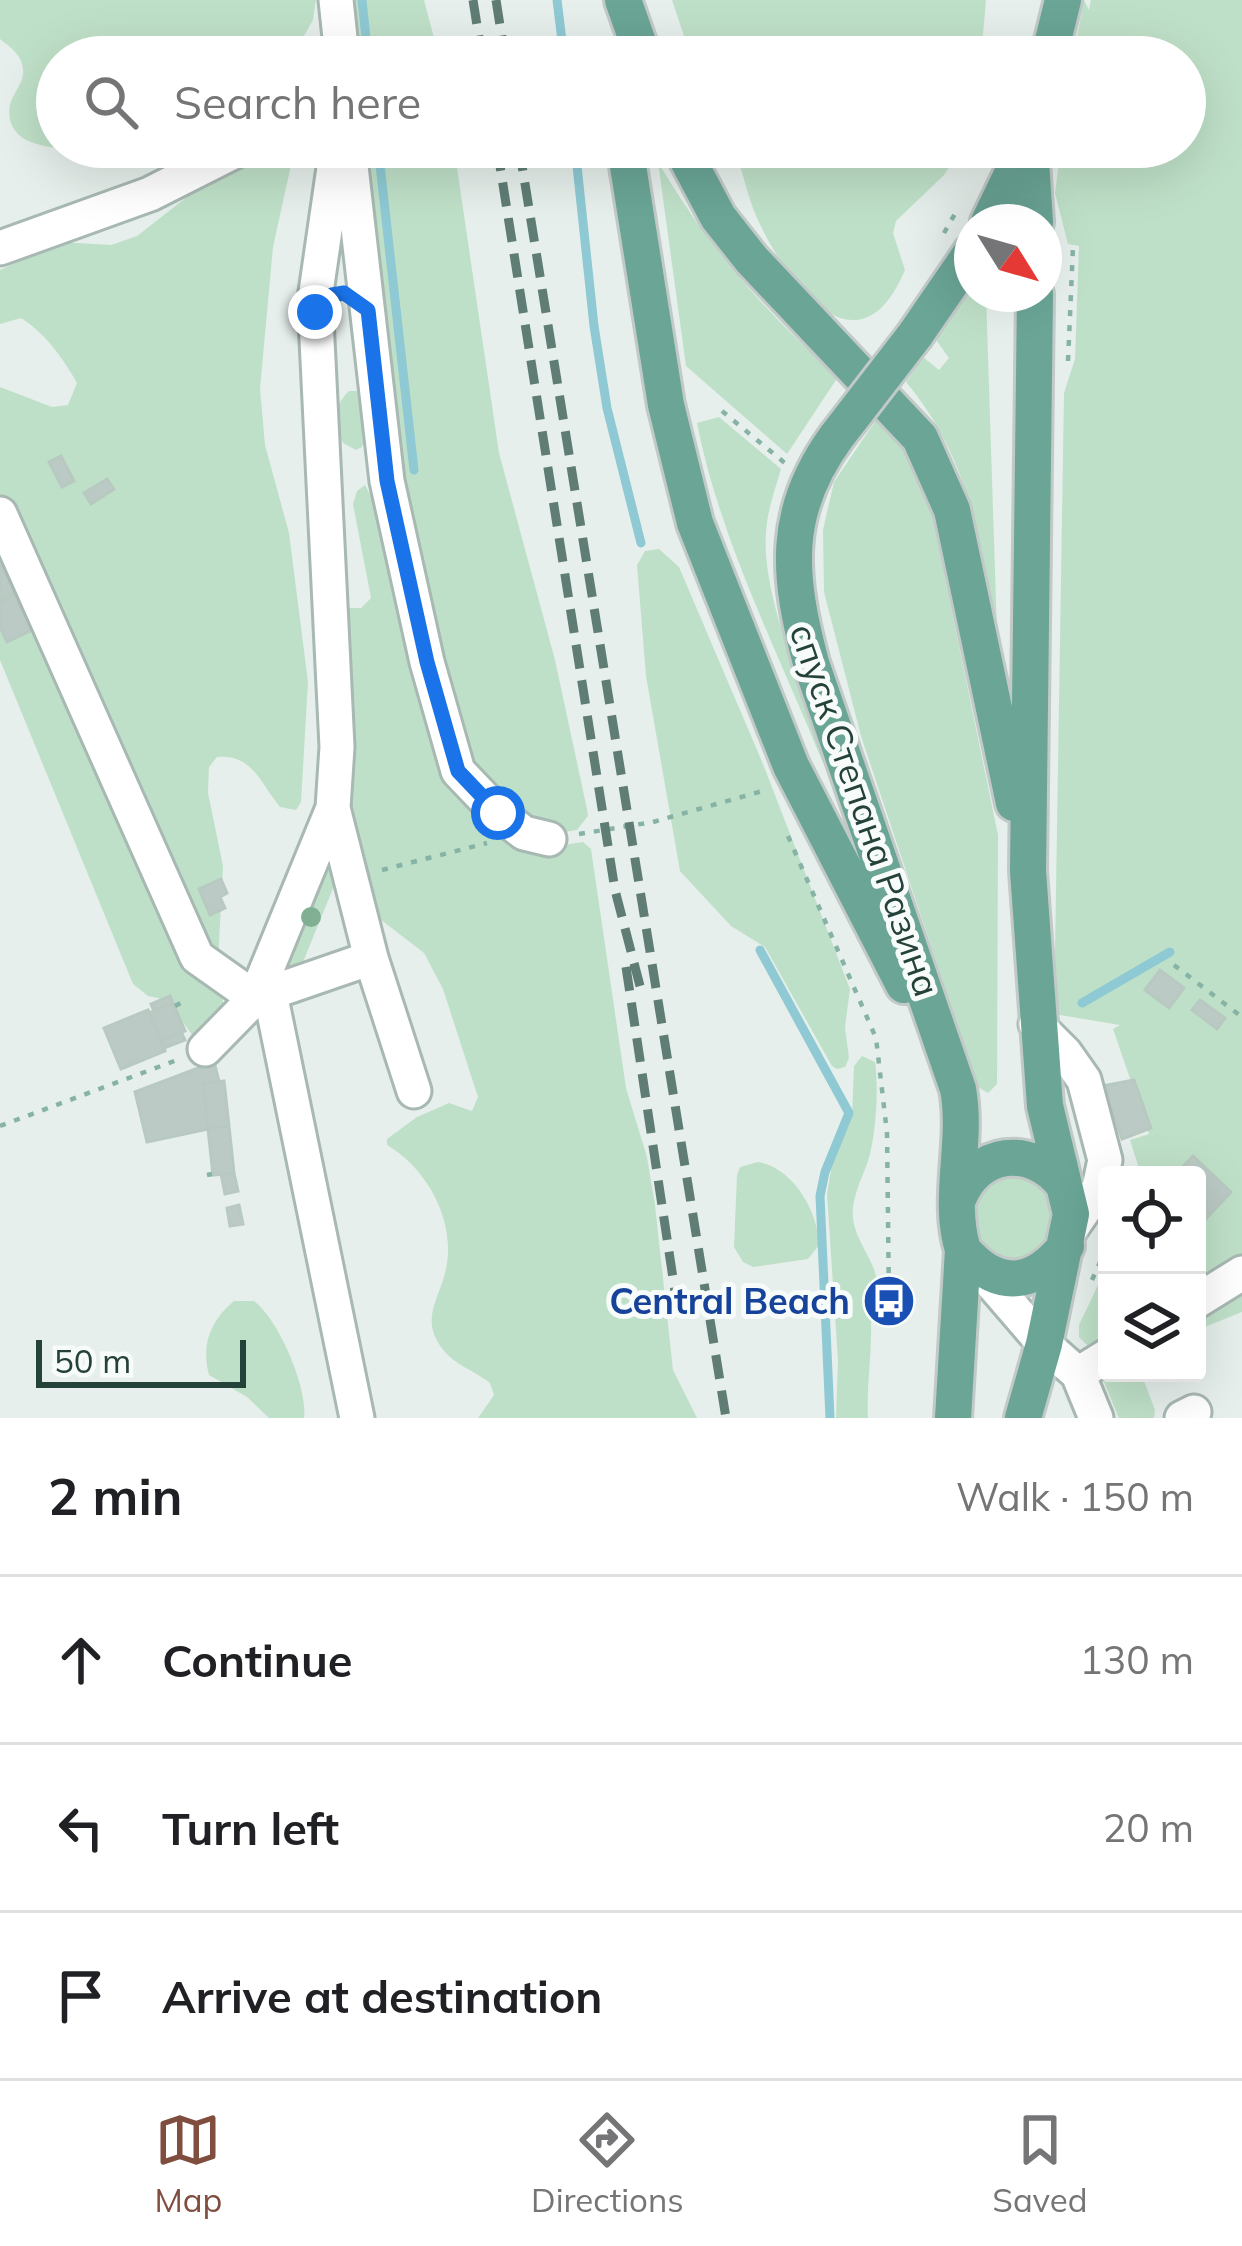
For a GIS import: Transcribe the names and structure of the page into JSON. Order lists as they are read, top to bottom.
{
  "streets": {
    "main road": ["спуск Степана Разина"]
  },
  "places": {
    "bus stop": ["Central Beach"]
  },
  "scale_bar": "50 m",
  "north": "bottom right",
  "page": {
    "search": "Search here",
    "scale": "50 m",
    "heading": ["2 min", "Walk · 150 m"],
    "list": [
      ["Continue", "130 m"],
      ["Turn left", "20 m"],
      "Arrive at destination"
    ],
    "nav": ["Map", "Directions", "Saved"]
  }
}
